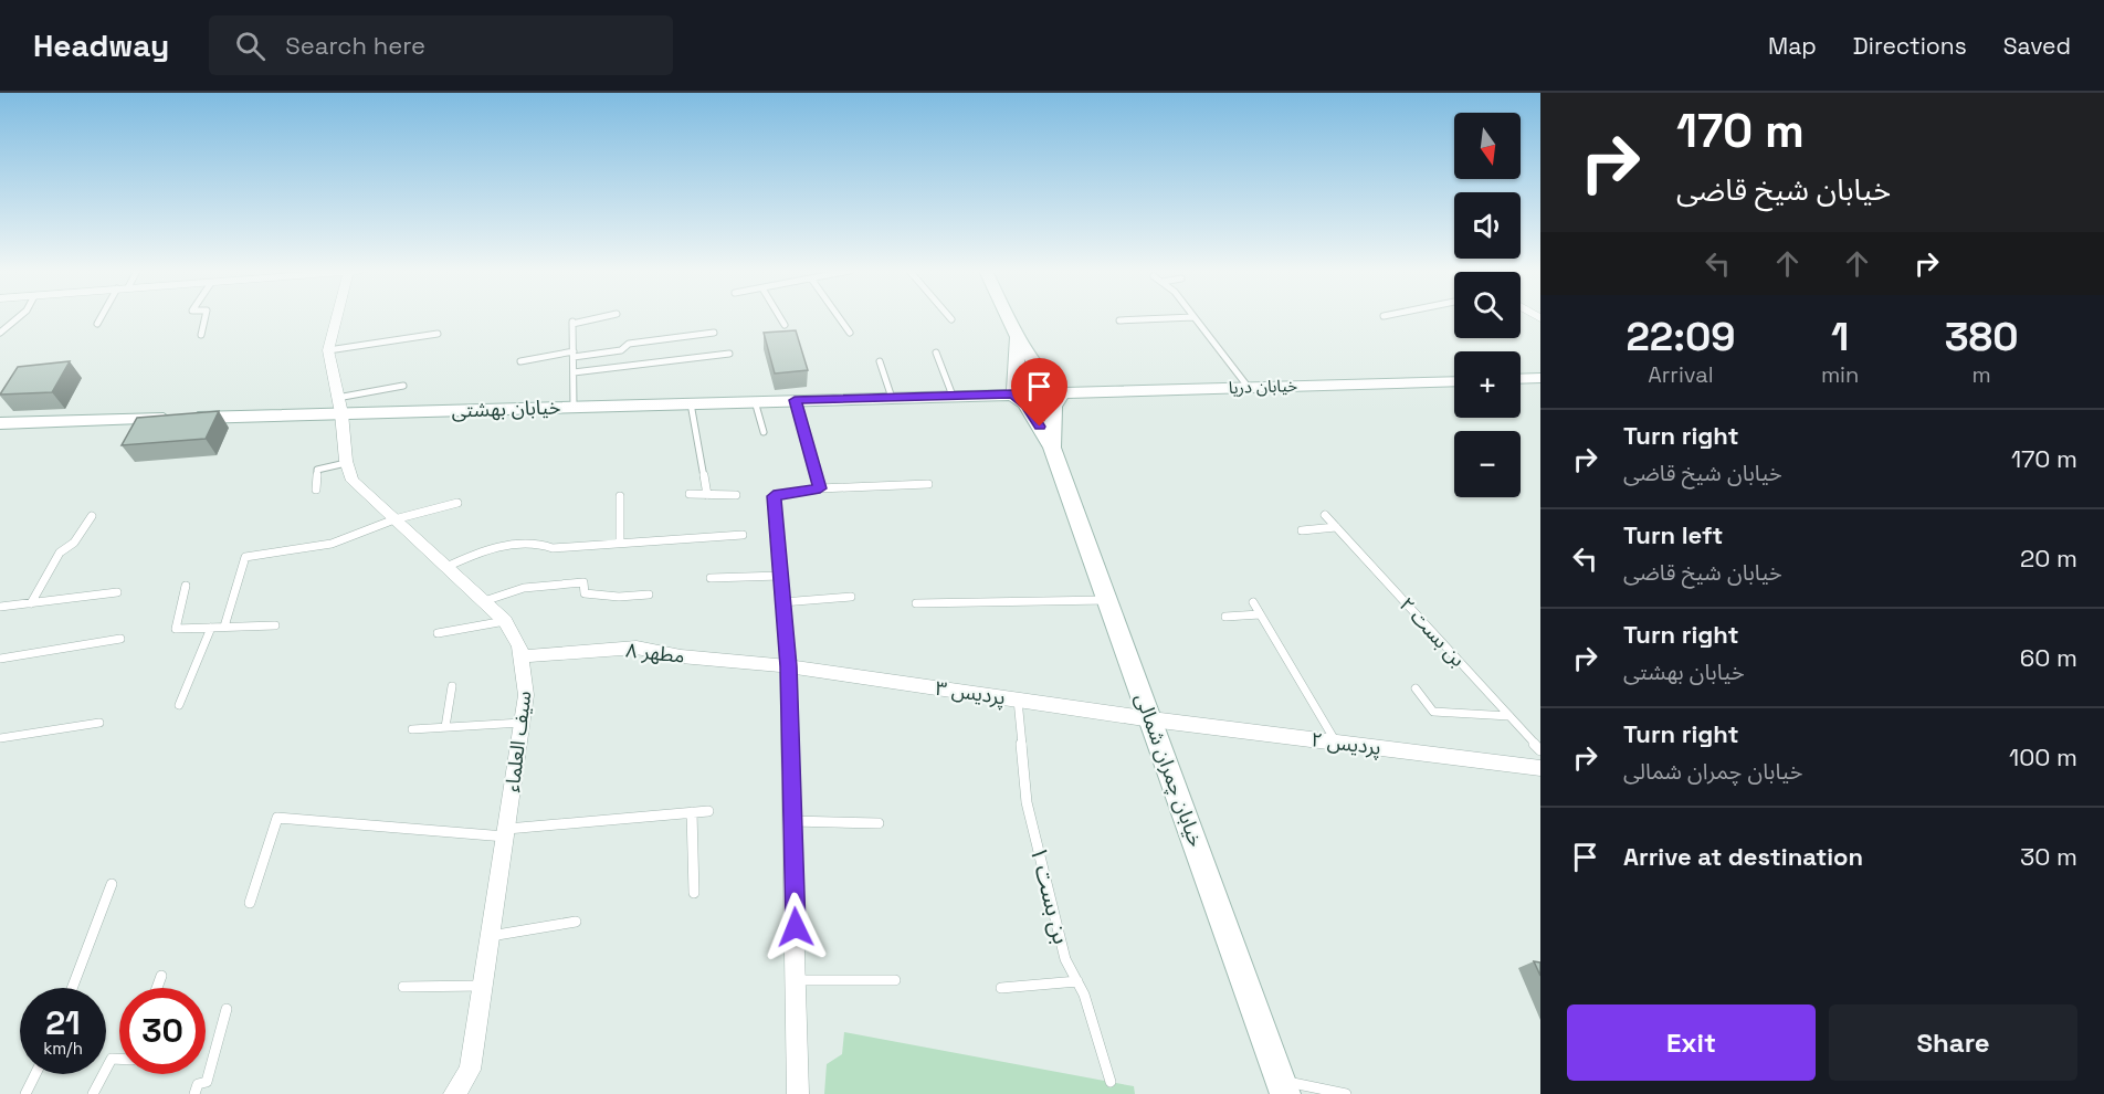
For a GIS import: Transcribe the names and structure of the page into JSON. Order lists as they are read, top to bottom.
{
  "streets": {
    "main road": ["خیابان دریا", "خیابان بهشتی", "خیابان چمران شمالی"],
    "street": [
      "مطهر ۸",
      "پردیس ۳",
      "سیف العلماء",
      "پردیس ۲"
    ],
    "lane": ["بن بست ۲", "بن بست ۱"]
  },
  "crossings": [
    ["خیابان دریا", "خیابان چمران شمالی"],
    ["خیابان بهشتی", "سیف العلماء"],
    ["خیابان بهشتی", "خیابان چمران شمالی"],
    ["مطهر ۸", "پردیس ۳"],
    ["مطهر ۸", "سیف العلماء"],
    ["پردیس ۳", "پردیس ۲"],
    ["پردیس ۳", "خیابان چمران شمالی"],
    ["پردیس ۳", "بن بست ۱"],
    ["پردیس ۲", "خیابان چمران شمالی"]
  ],
  "north": "bottom",
  "page": {
    "header": "Headway",
    "search": "Search here",
    "nav": ["Map", "Directions", "Saved"],
    "turn": ["170 m", "خیابان شیخ قاضی"],
    "map_buttons": ["+", "−"],
    "eta": [
      "22:09",
      "Arrival",
      "1",
      "min",
      "380",
      "m"
    ],
    "list": [
      {
        "name": "Turn right",
        "note": "خیابان شیخ قاضی",
        "value": "170 m"
      },
      {
        "name": "Turn left",
        "note": "خیابان شیخ قاضی",
        "value": "20 m"
      },
      {
        "name": "Turn right",
        "note": "خیابان بهشتی",
        "value": "60 m"
      },
      {
        "name": "Turn right",
        "note": "خیابان چمران شمالی",
        "value": "100 m"
      },
      {
        "name": "Arrive at destination",
        "value": "30 m"
      }
    ],
    "speed": "21 km/h",
    "limit": "30",
    "buttons": ["Exit", "Share"]
  }
}
